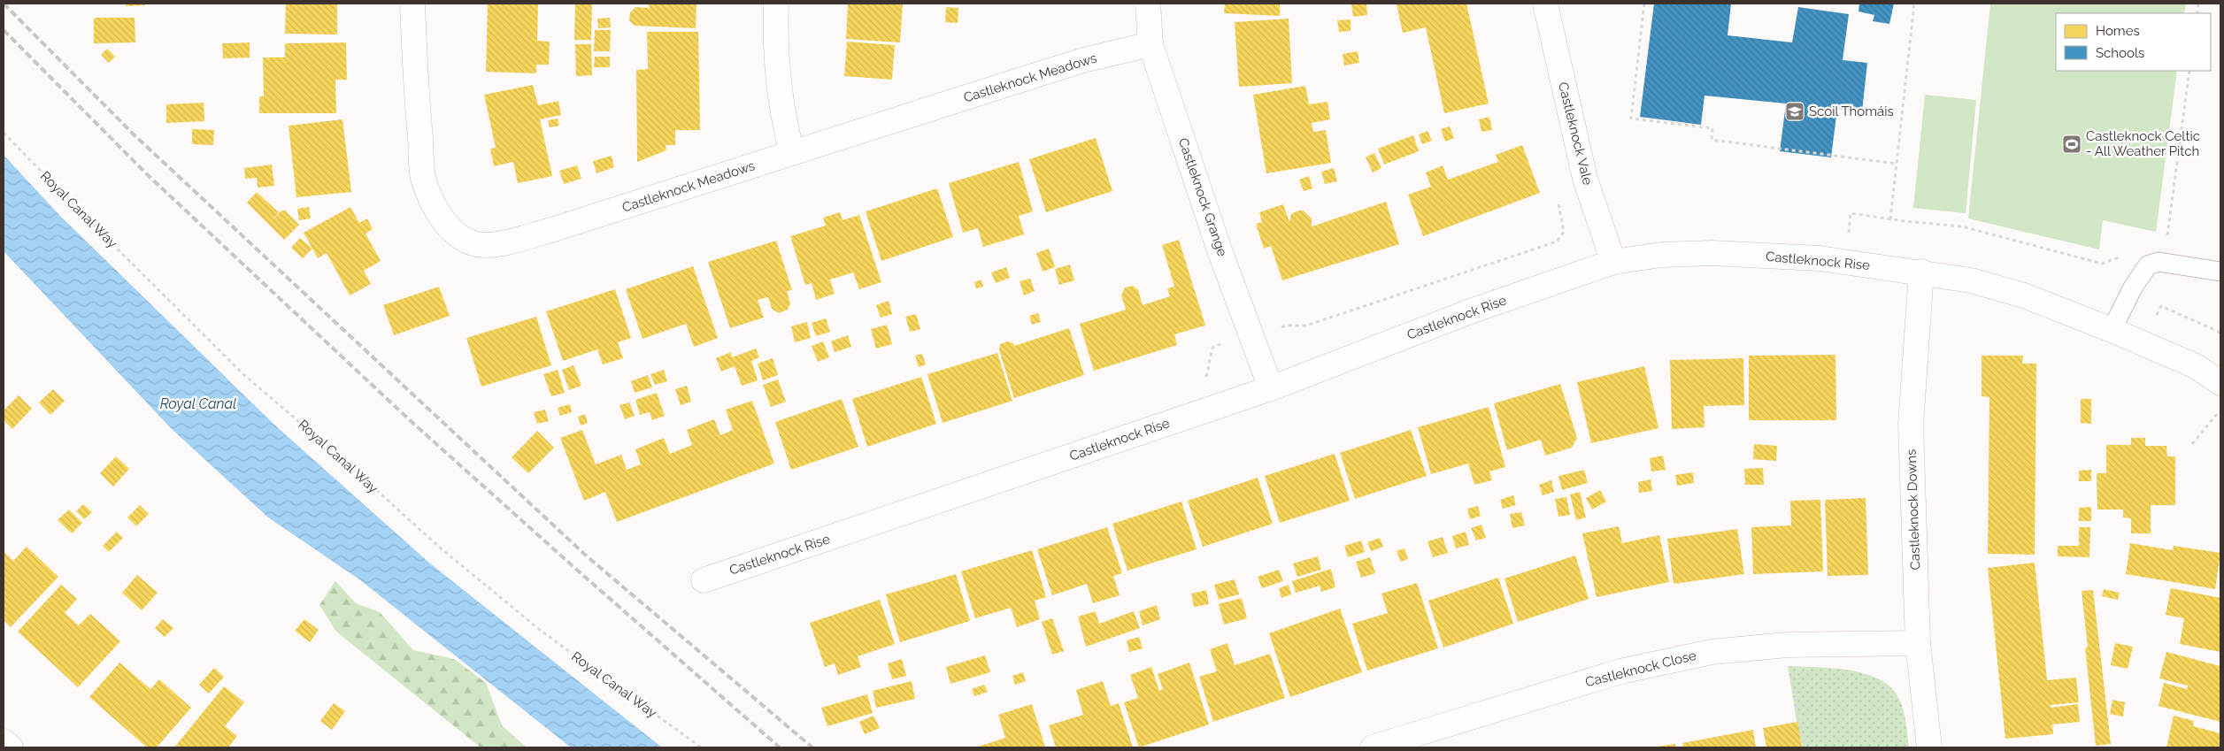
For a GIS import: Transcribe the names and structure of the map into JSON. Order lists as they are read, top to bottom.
{
  "streets": {
    "street": [
      "Castleknock Meadows",
      "Castleknock Vale",
      "Castleknock Grange",
      "Castleknock Rise",
      "Castleknock Downs",
      "Castleknock Close"
    ],
    "path": ["Royal Canal Way"]
  },
  "crossings": [
    ["Castleknock Meadows", "Castleknock Grange"],
    ["Castleknock Vale", "Castleknock Rise"],
    ["Castleknock Grange", "Castleknock Rise"],
    ["Castleknock Rise", "Castleknock Downs"],
    ["Castleknock Downs", "Castleknock Close"]
  ],
  "water": ["Royal Canal"],
  "places": {
    "school or university": ["Scoil Thomáis"],
    "sports": ["Castleknock Celtic - All Weather Pitch"]
  },
  "legend": ["Homes", "Schools"]
}
